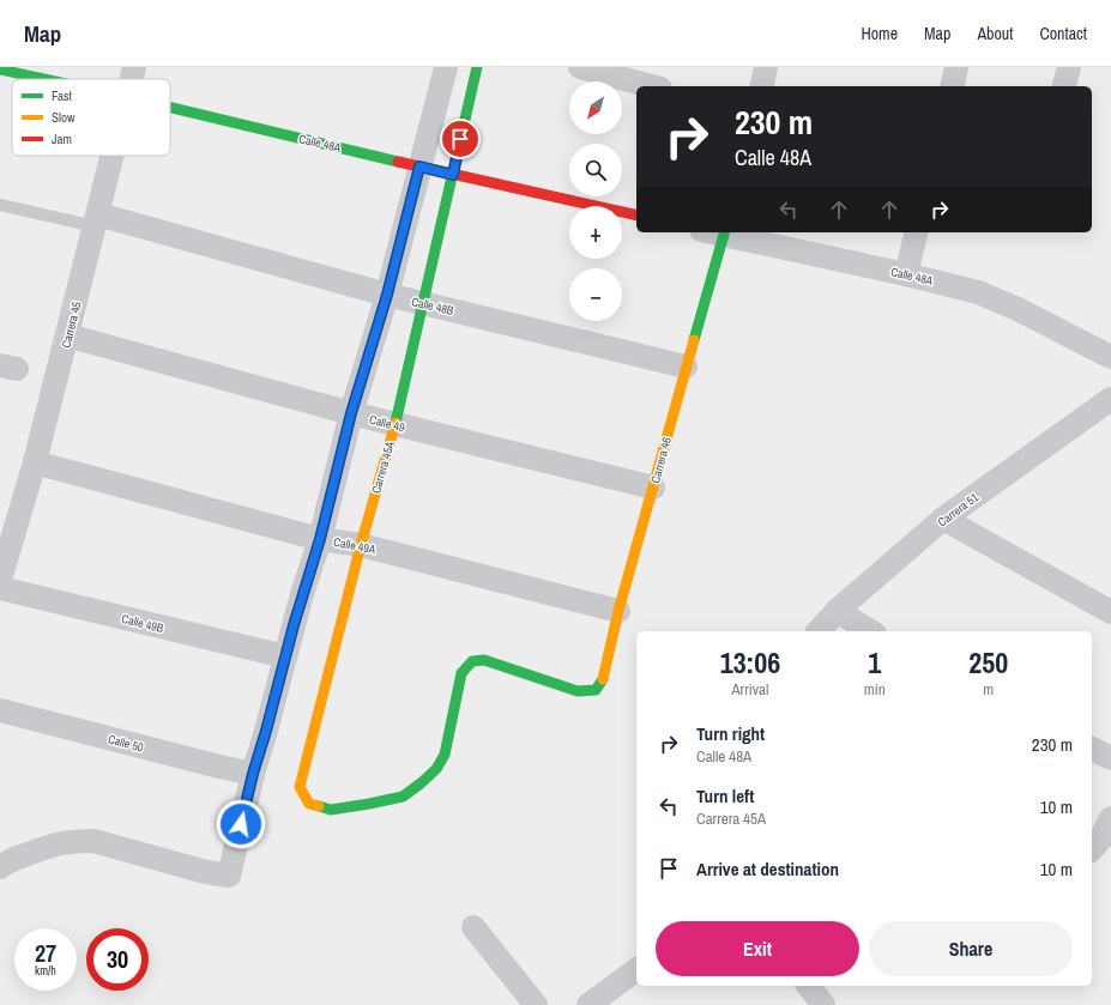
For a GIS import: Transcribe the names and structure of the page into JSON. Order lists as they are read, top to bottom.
{
  "streets": {
    "street": [
      "Calle 48A",
      "Calle 48B",
      "Carrera 45",
      "Calle 49",
      "Carrera 46",
      "Carrera 45A",
      "Carrera 51",
      "Calle 49A",
      "Calle 49B",
      "Calle 50"
    ]
  },
  "crossings": [
    ["Calle 48A", "Carrera 46"],
    ["Calle 48A", "Carrera 45A"],
    ["Calle 48B", "Carrera 45"],
    ["Calle 48B", "Carrera 46"],
    ["Calle 48B", "Carrera 45A"],
    ["Carrera 45", "Calle 49"],
    ["Carrera 45", "Calle 49A"],
    ["Calle 49", "Carrera 46"],
    ["Calle 49", "Carrera 45A"],
    ["Carrera 46", "Carrera 45A"],
    ["Carrera 46", "Calle 49A"],
    ["Carrera 45A", "Calle 49A"]
  ],
  "legend": ["Fast", "Slow", "Jam"],
  "north": "bottom left",
  "page": {
    "header": "Map",
    "nav": [
      "Home",
      "Map",
      "About",
      "Contact"
    ],
    "map_buttons": ["+", "−"],
    "turn": ["230 m", "Calle 48A"],
    "eta": [
      "13:06",
      "Arrival",
      "1",
      "min",
      "250",
      "m"
    ],
    "list": [
      {
        "name": "Turn right",
        "note": "Calle 48A",
        "value": "230 m"
      },
      {
        "name": "Turn left",
        "note": "Carrera 45A",
        "value": "10 m"
      },
      {
        "name": "Arrive at destination",
        "value": "10 m"
      }
    ],
    "buttons": ["Exit", "Share"],
    "speed": "27 km/h",
    "limit": "30"
  }
}
